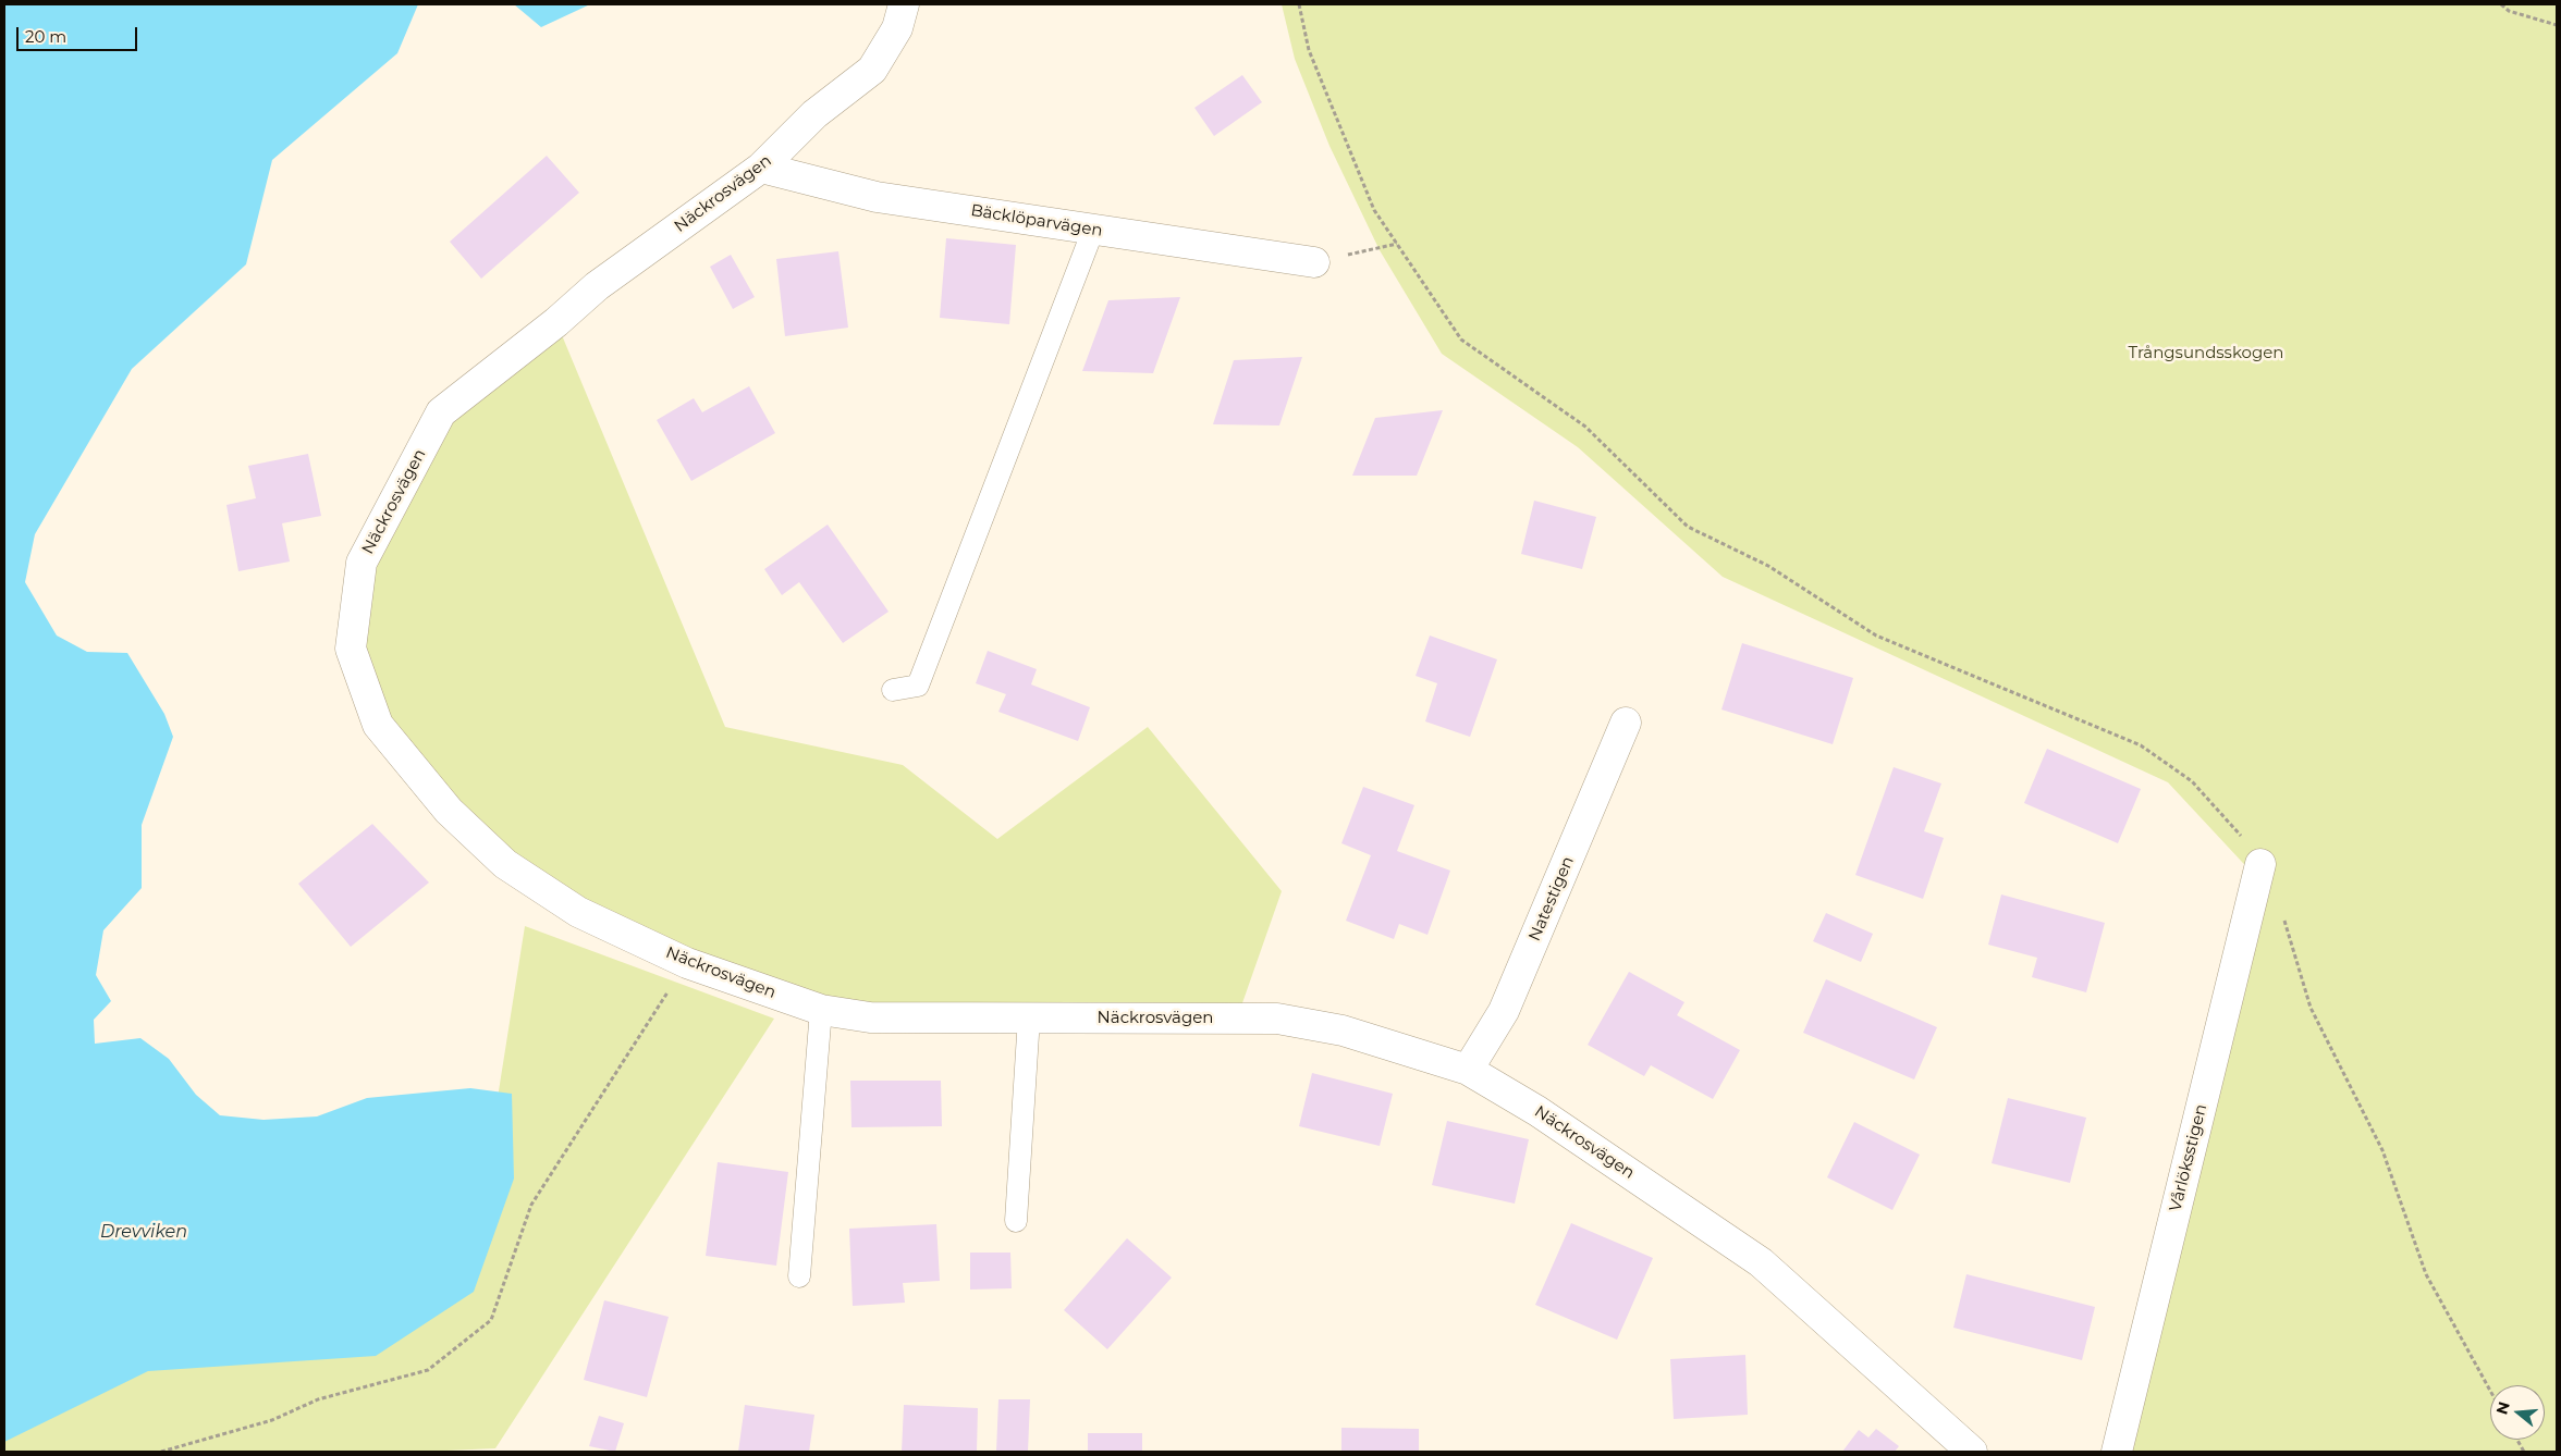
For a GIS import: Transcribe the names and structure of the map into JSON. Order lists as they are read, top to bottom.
{
  "streets": {
    "street": [
      "Näckrosvägen",
      "Bäcklöparvägen",
      "Natestigen",
      "Vårlöksstigen"
    ]
  },
  "crossings": [
    ["Näckrosvägen", "Bäcklöparvägen"],
    ["Näckrosvägen", "Natestigen"]
  ],
  "water": ["Drevviken"],
  "parks": ["Trångsundsskogen"],
  "scale_bar": "20 m",
  "north": "left"
}
